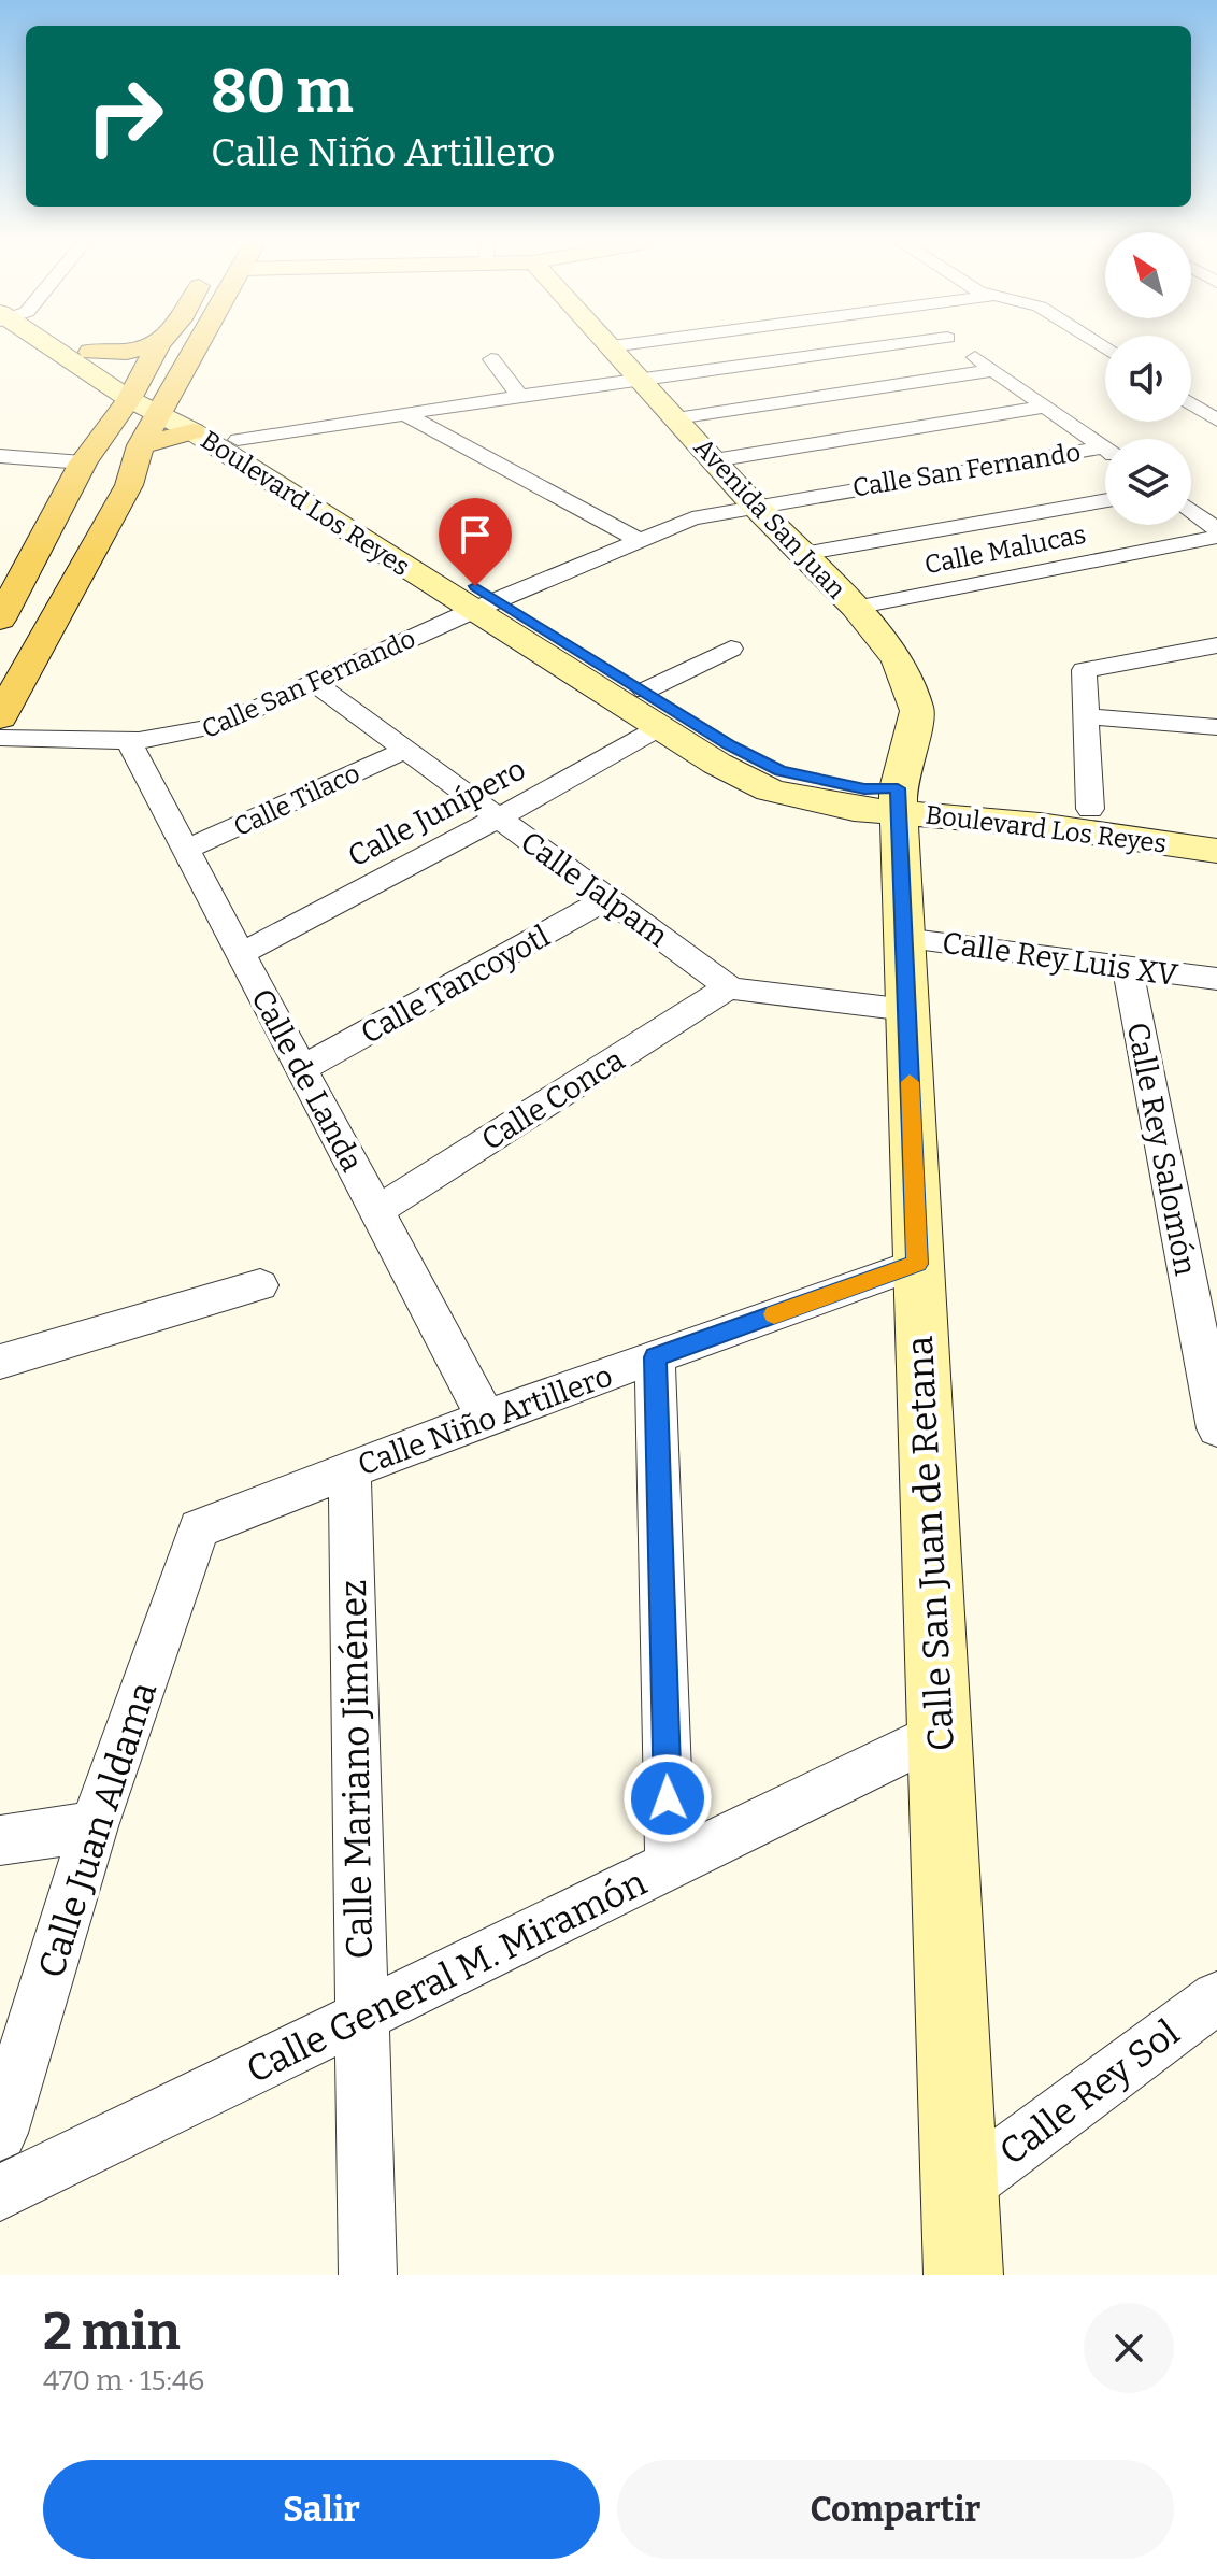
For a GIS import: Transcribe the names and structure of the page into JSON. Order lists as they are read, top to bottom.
{
  "streets": {
    "main road": ["Boulevard Los Reyes", "Avenida San Juan", "Calle San Juan de Retana"],
    "street": [
      "Calle San Fernando",
      "Calle Malucas",
      "Calle Tilaco",
      "Calle Junípero",
      "Calle Jalpam",
      "Calle Rey Luis XV",
      "Calle Tancoyotl",
      "Calle de Landa",
      "Calle Conca",
      "Calle Rey Salomón",
      "Calle Niño Artillero",
      "Calle Mariano Jiménez",
      "Calle Juan Aldama",
      "Calle General M. Miramón",
      "Calle Rey Sol"
    ]
  },
  "crossings": [
    ["Calle San Fernando", "Boulevard Los Reyes"],
    ["Calle San Fernando", "Avenida San Juan"],
    ["Calle San Fernando", "Calle Jalpam"],
    ["Calle San Fernando", "Calle de Landa"],
    ["Boulevard Los Reyes", "Avenida San Juan"],
    ["Boulevard Los Reyes", "Calle Junípero"],
    ["Boulevard Los Reyes", "Calle San Juan de Retana"],
    ["Avenida San Juan", "Calle Malucas"],
    ["Avenida San Juan", "Calle San Juan de Retana"],
    ["Calle Tilaco", "Calle Jalpam"],
    ["Calle Tilaco", "Calle de Landa"],
    ["Calle Junípero", "Calle Jalpam"],
    ["Calle Junípero", "Calle de Landa"],
    ["Calle Jalpam", "Calle Tancoyotl"],
    ["Calle Jalpam", "Calle Conca"],
    ["Calle Jalpam", "Calle San Juan de Retana"],
    ["Calle Rey Luis XV", "Calle Rey Salomón"],
    ["Calle Rey Luis XV", "Calle San Juan de Retana"],
    ["Calle Tancoyotl", "Calle de Landa"],
    ["Calle de Landa", "Calle Conca"],
    ["Calle de Landa", "Calle Niño Artillero"],
    ["Calle Niño Artillero", "Calle San Juan de Retana"],
    ["Calle Niño Artillero", "Calle Mariano Jiménez"],
    ["Calle Niño Artillero", "Calle Juan Aldama"],
    ["Calle San Juan de Retana", "Calle General M. Miramón"],
    ["Calle San Juan de Retana", "Calle Rey Sol"],
    ["Calle Mariano Jiménez", "Calle General M. Miramón"]
  ],
  "north": "top left",
  "page": {
    "turn": ["80 m", "Calle Niño Artillero"],
    "heading": ["2 min", "470 m · 15:46"],
    "buttons": ["Salir", "Compartir"]
  }
}
